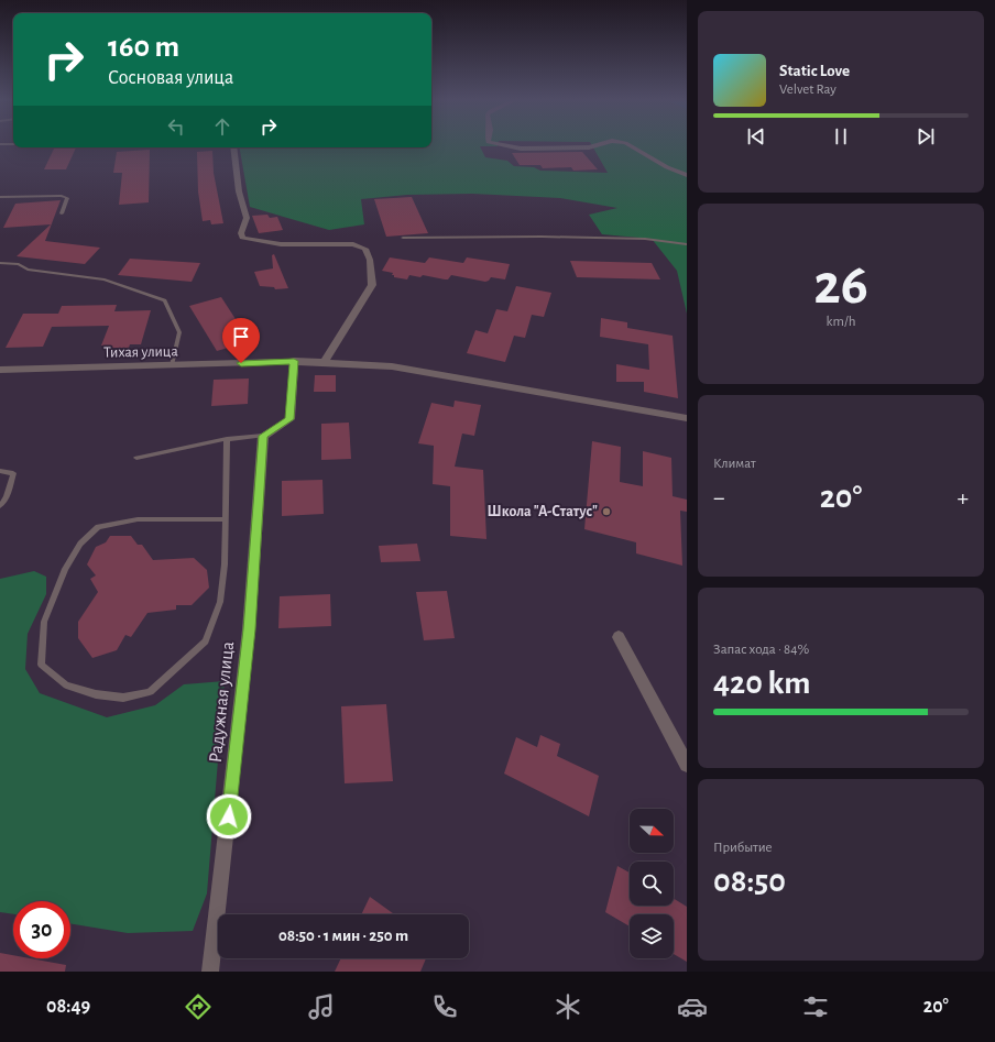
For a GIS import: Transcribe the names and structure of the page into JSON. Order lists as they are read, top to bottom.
{
  "streets": {
    "street": ["Тихая улица", "Радужная улица"]
  },
  "places": ["Школа \"А-Статус\""],
  "north": "right",
  "page": {
    "turn": ["160 m", "Сосновая улица"],
    "song": ["Static Love", "Velvet Ray"],
    "tile": [
      ["26", "km/h"],
      "Климат",
      ["Запас хода · 84%", "420 km"],
      ["Прибытие", "08:50"]
    ],
    "heat": ["−", "20°", "+"],
    "limit": "30",
    "trip": "08:50 · 1 мин · 250 m",
    "tabs": ["08:49", "20°"]
  }
}
